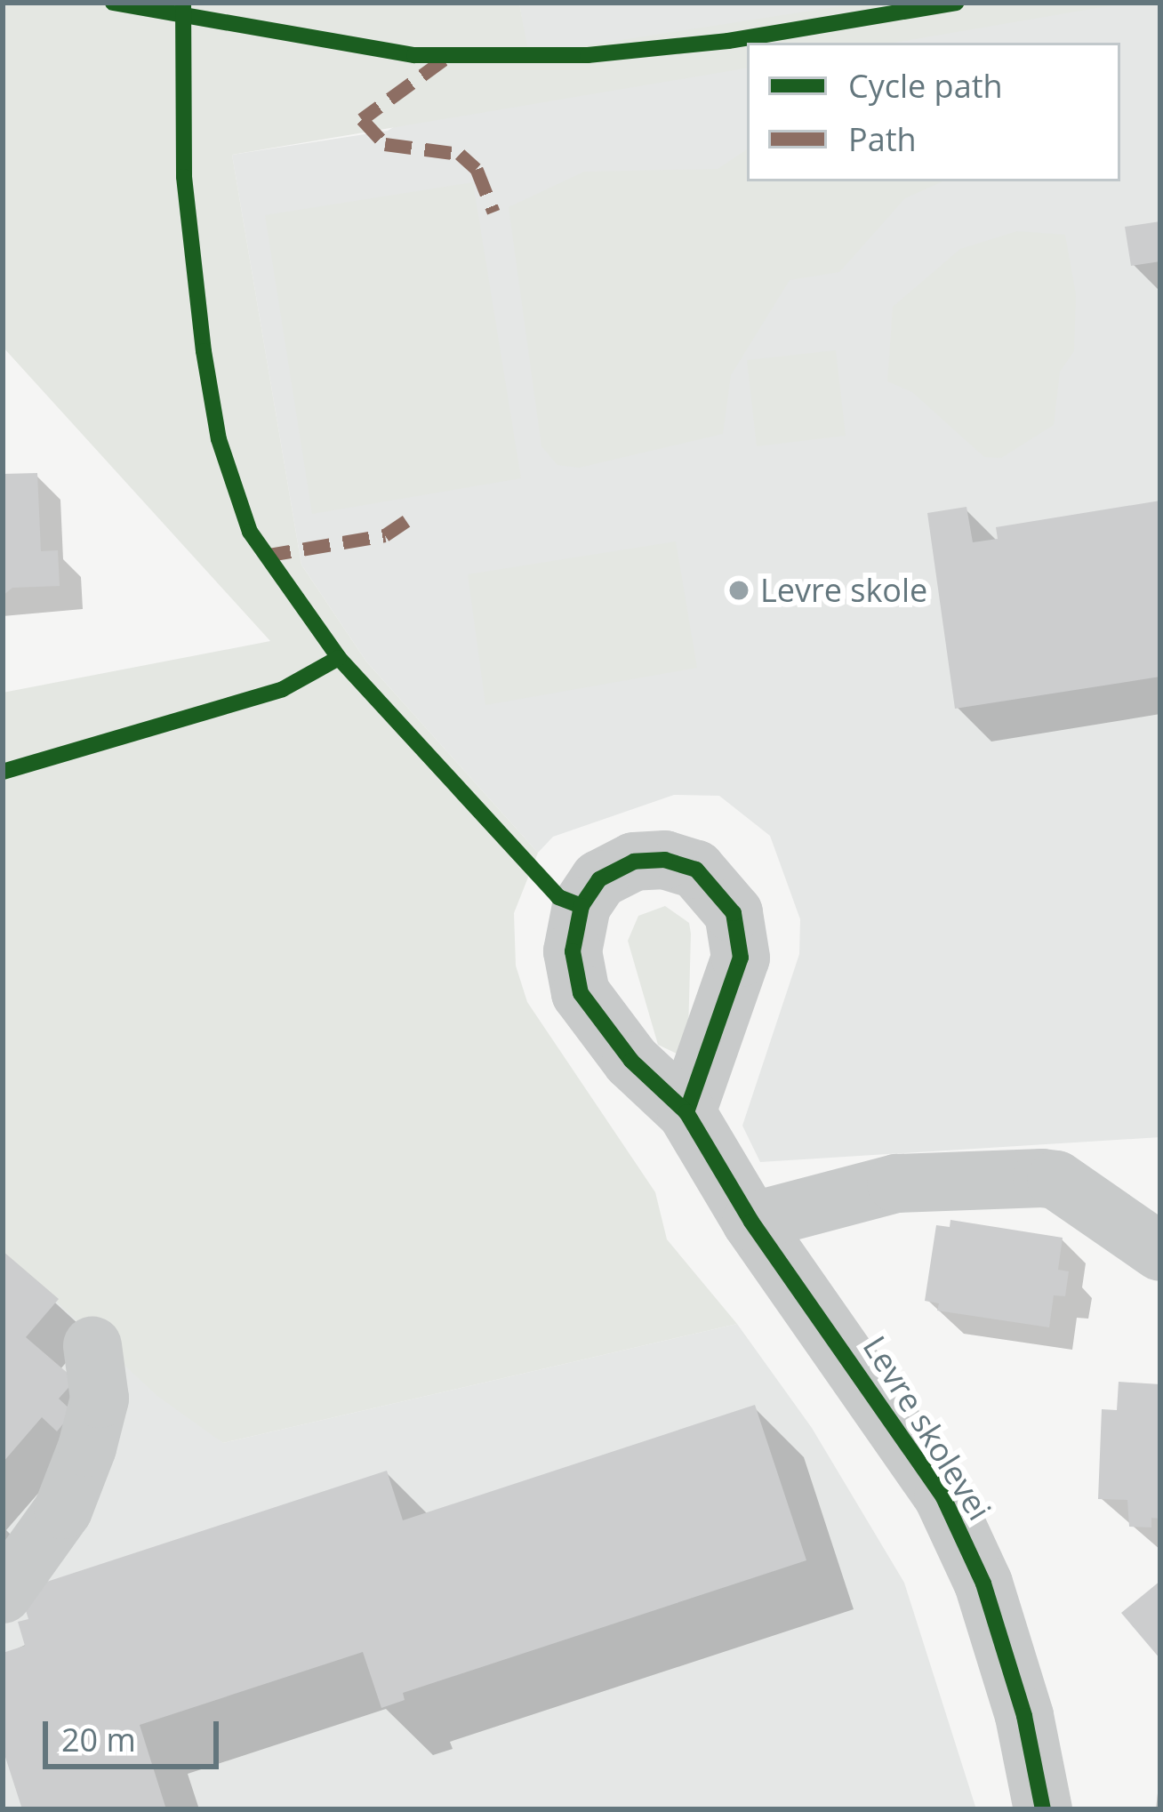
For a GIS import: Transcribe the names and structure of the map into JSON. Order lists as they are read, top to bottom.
{
  "streets": {
    "street": ["Levre skolevei"]
  },
  "places": ["Levre skole"],
  "legend": ["Cycle path", "Path"],
  "scale_bar": "20 m"
}
